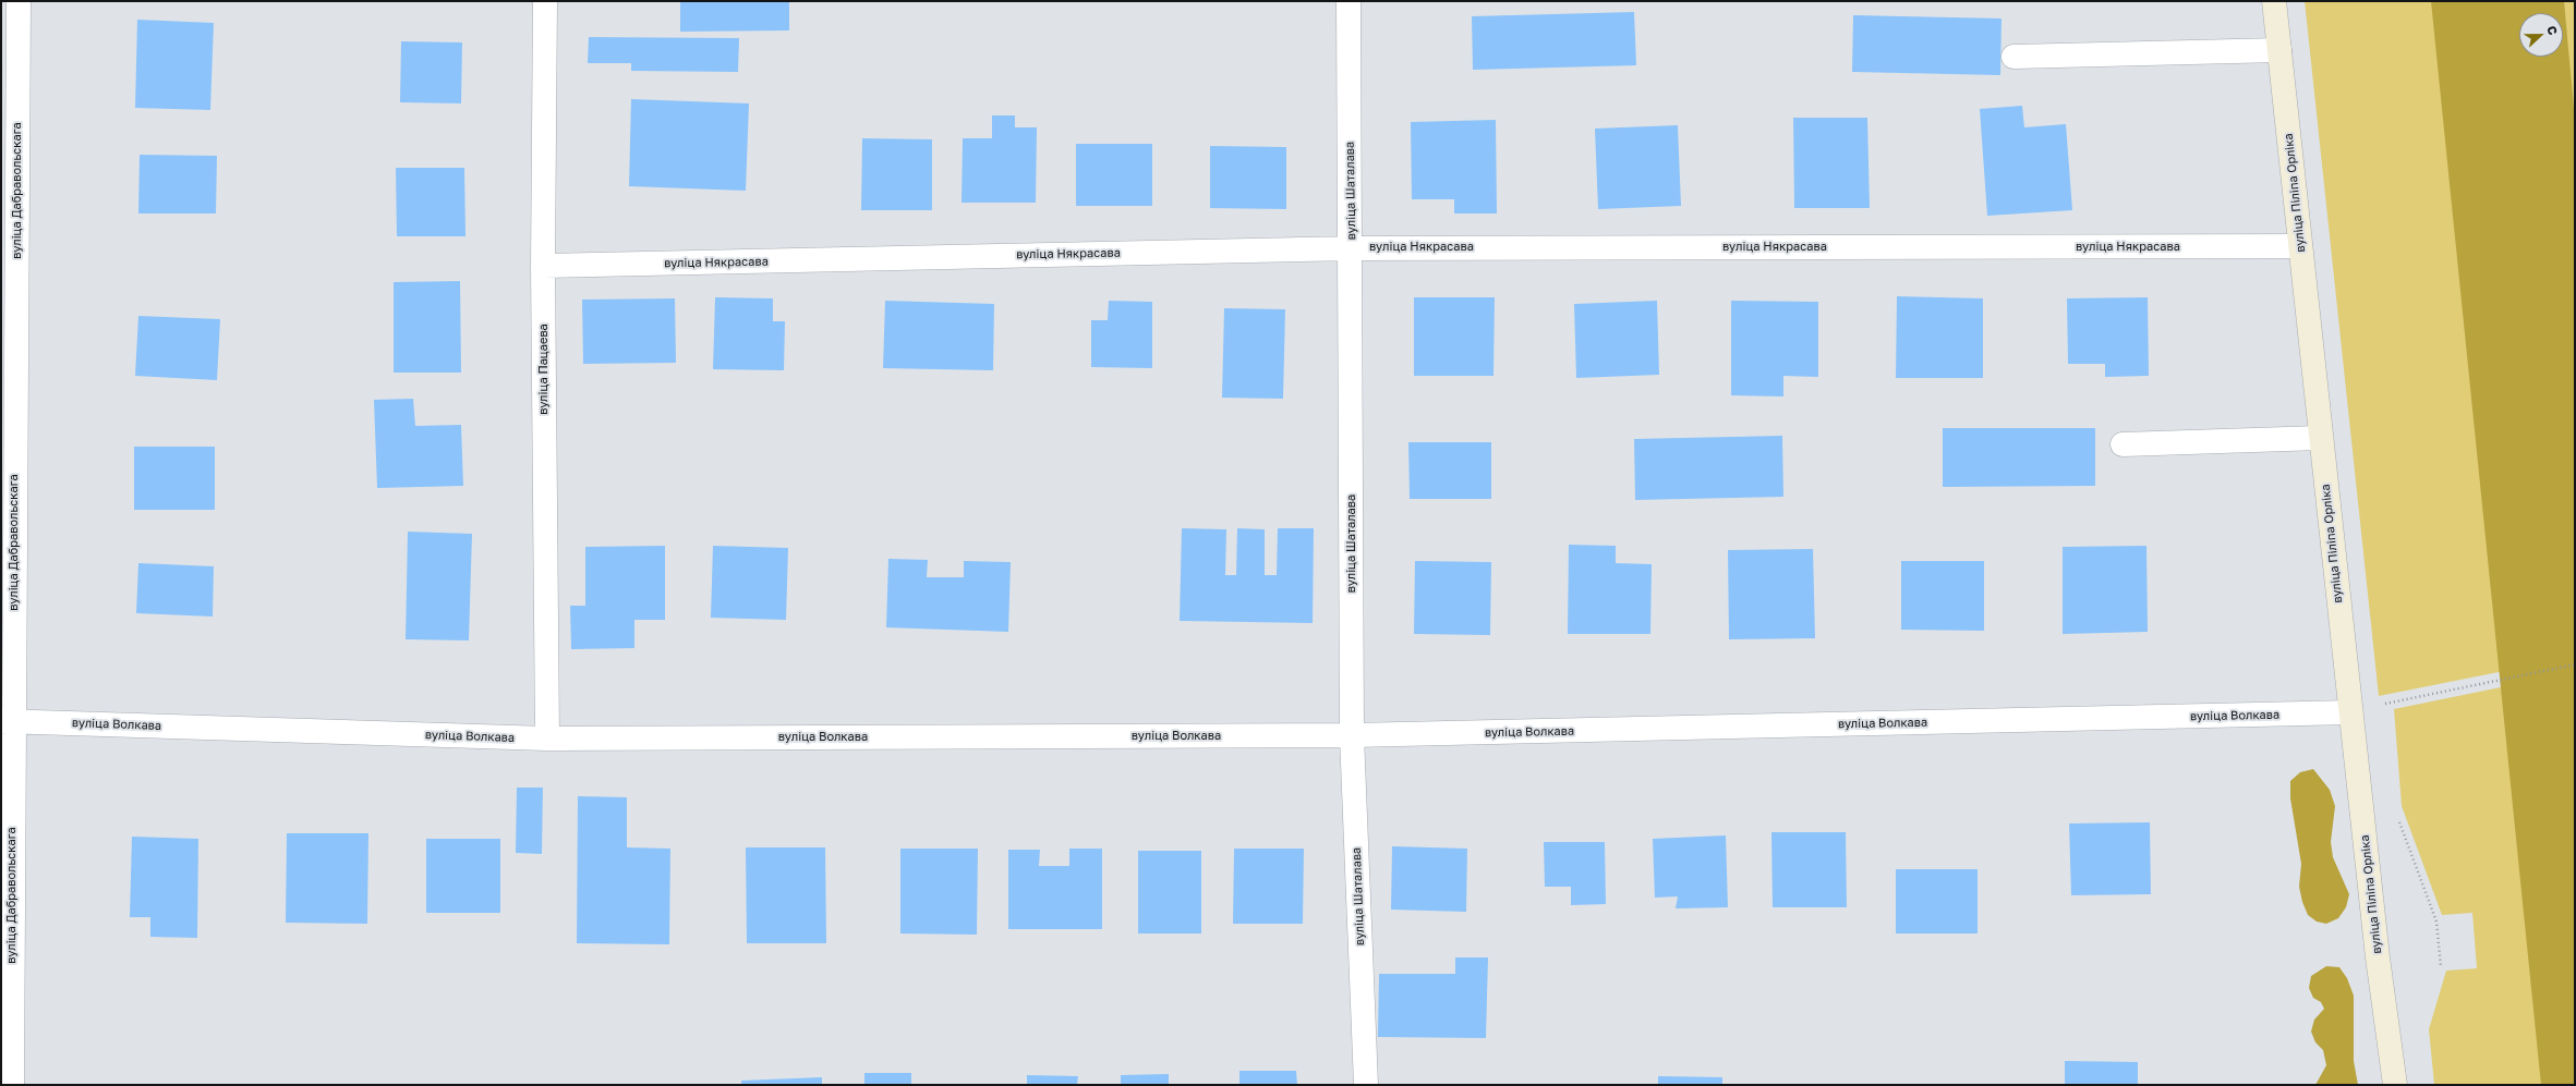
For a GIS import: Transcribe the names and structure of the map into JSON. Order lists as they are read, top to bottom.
{
  "streets": {
    "street": [
      "вуліца Дабравольскага",
      "вуліца Шаталава",
      "вуліца Піліпа Орліка",
      "вуліца Някрасава",
      "вуліца Пацаева",
      "вуліца Волкава"
    ]
  },
  "crossings": [
    ["вуліца Дабравольскага", "вуліца Волкава"],
    ["вуліца Шаталава", "вуліца Някрасава"],
    ["вуліца Шаталава", "вуліца Волкава"],
    ["вуліца Піліпа Орліка", "вуліца Някрасава"],
    ["вуліца Піліпа Орліка", "вуліца Волкава"],
    ["вуліца Някрасава", "вуліца Пацаева"],
    ["вуліца Пацаева", "вуліца Волкава"]
  ],
  "north": "right"
}
